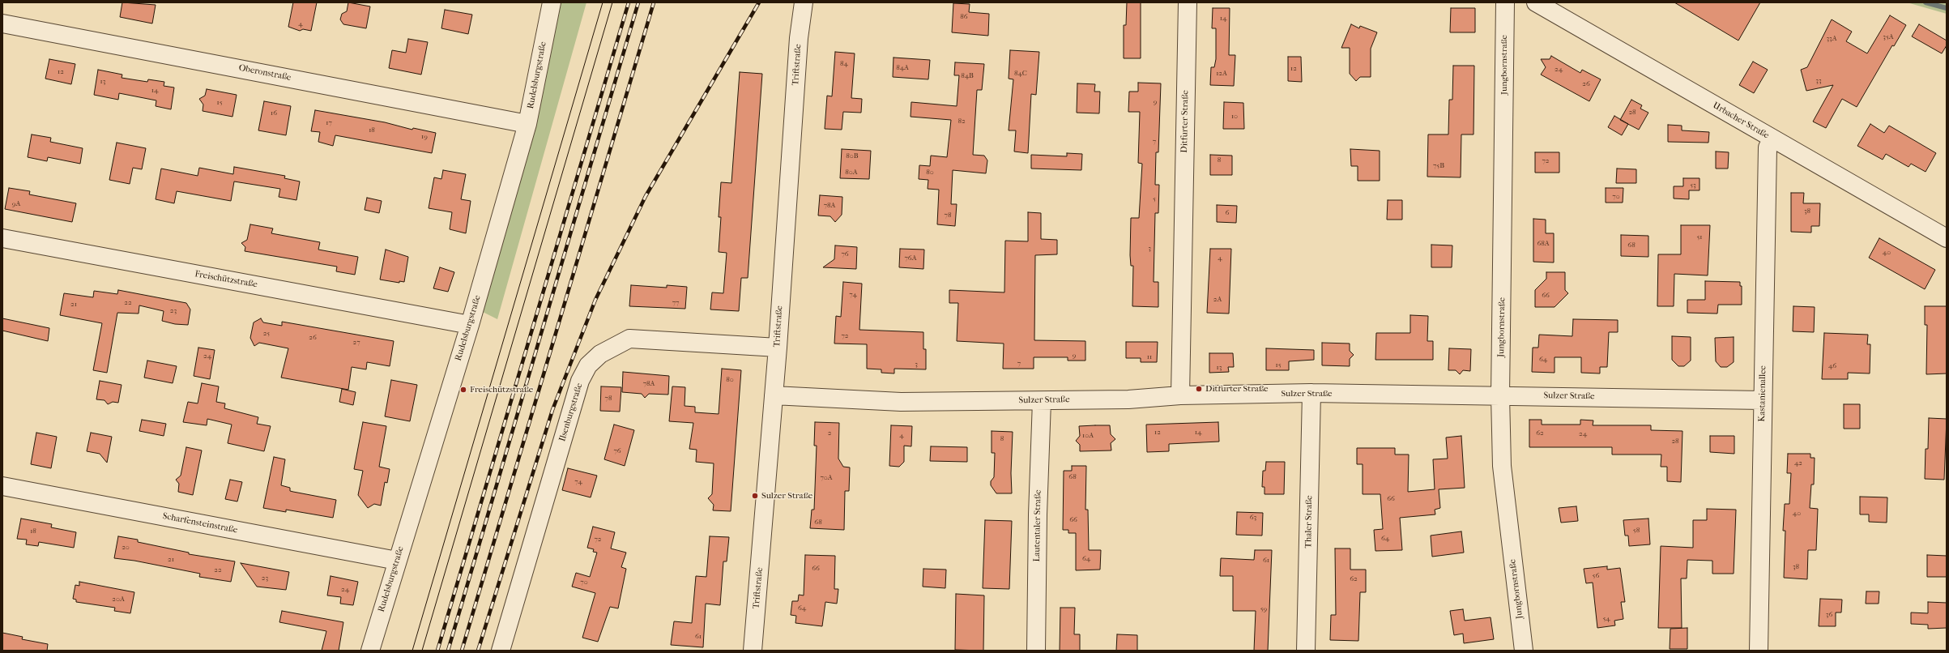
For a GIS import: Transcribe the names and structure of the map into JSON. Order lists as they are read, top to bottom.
{
  "streets": {
    "street": [
      "Triftstraße",
      "Jungbornstraße",
      "Oberonstraße",
      "Rudelsburgstraße",
      "Urbacher Straße",
      "Ditfurter Straße",
      "Freischützstraße",
      "Sulzer Straße",
      "Kastanienallee",
      "Ilsenburgstraße",
      "Thaler Straße",
      "Scharfensteinstraße",
      "Lautentaler Straße"
    ]
  },
  "crossings": [
    ["Triftstraße", "Sulzer Straße"],
    ["Triftstraße", "Ilsenburgstraße"],
    ["Jungbornstraße", "Sulzer Straße"],
    ["Oberonstraße", "Rudelsburgstraße"],
    ["Rudelsburgstraße", "Freischützstraße"],
    ["Rudelsburgstraße", "Scharfensteinstraße"],
    ["Urbacher Straße", "Kastanienallee"],
    ["Ditfurter Straße", "Sulzer Straße"],
    ["Sulzer Straße", "Kastanienallee"],
    ["Sulzer Straße", "Thaler Straße"],
    ["Sulzer Straße", "Lautentaler Straße"]
  ],
  "places": ["Ditfurter Straße", "Freischützstraße", "Sulzer Straße"],
  "house_numbers": [
    "86",
    "14",
    "4",
    "35A",
    "33A",
    "84",
    "84A",
    "12",
    "24",
    "12",
    "84C",
    "12A",
    "84B",
    "33",
    "13",
    "26",
    "14",
    "9",
    "15",
    "28",
    "16",
    "10",
    "82",
    "17",
    "18",
    "19",
    "7",
    "80B",
    "8",
    "72",
    "75B",
    "80A",
    "80",
    "53",
    "70",
    "5",
    "9A",
    "78A",
    "38",
    "6",
    "78",
    "51",
    "68A",
    "68",
    "3",
    "40",
    "76",
    "76A",
    "4",
    "74",
    "66",
    "2A",
    "22",
    "77",
    "21",
    "23",
    "25",
    "72",
    "26",
    "27",
    "9",
    "24",
    "11",
    "64",
    "7",
    "3",
    "15",
    "46",
    "13",
    "80",
    "78A",
    "78",
    "12",
    "14",
    "2",
    "62",
    "24",
    "4",
    "10A",
    "8",
    "28",
    "76",
    "42",
    "68",
    "70A",
    "74",
    "66",
    "40",
    "63",
    "66",
    "68",
    "58",
    "18",
    "64",
    "72",
    "20",
    "64",
    "21",
    "61",
    "38",
    "66",
    "22",
    "56",
    "23",
    "62",
    "70",
    "24",
    "20A",
    "64",
    "59",
    "36",
    "54",
    "61"
  ]
}
